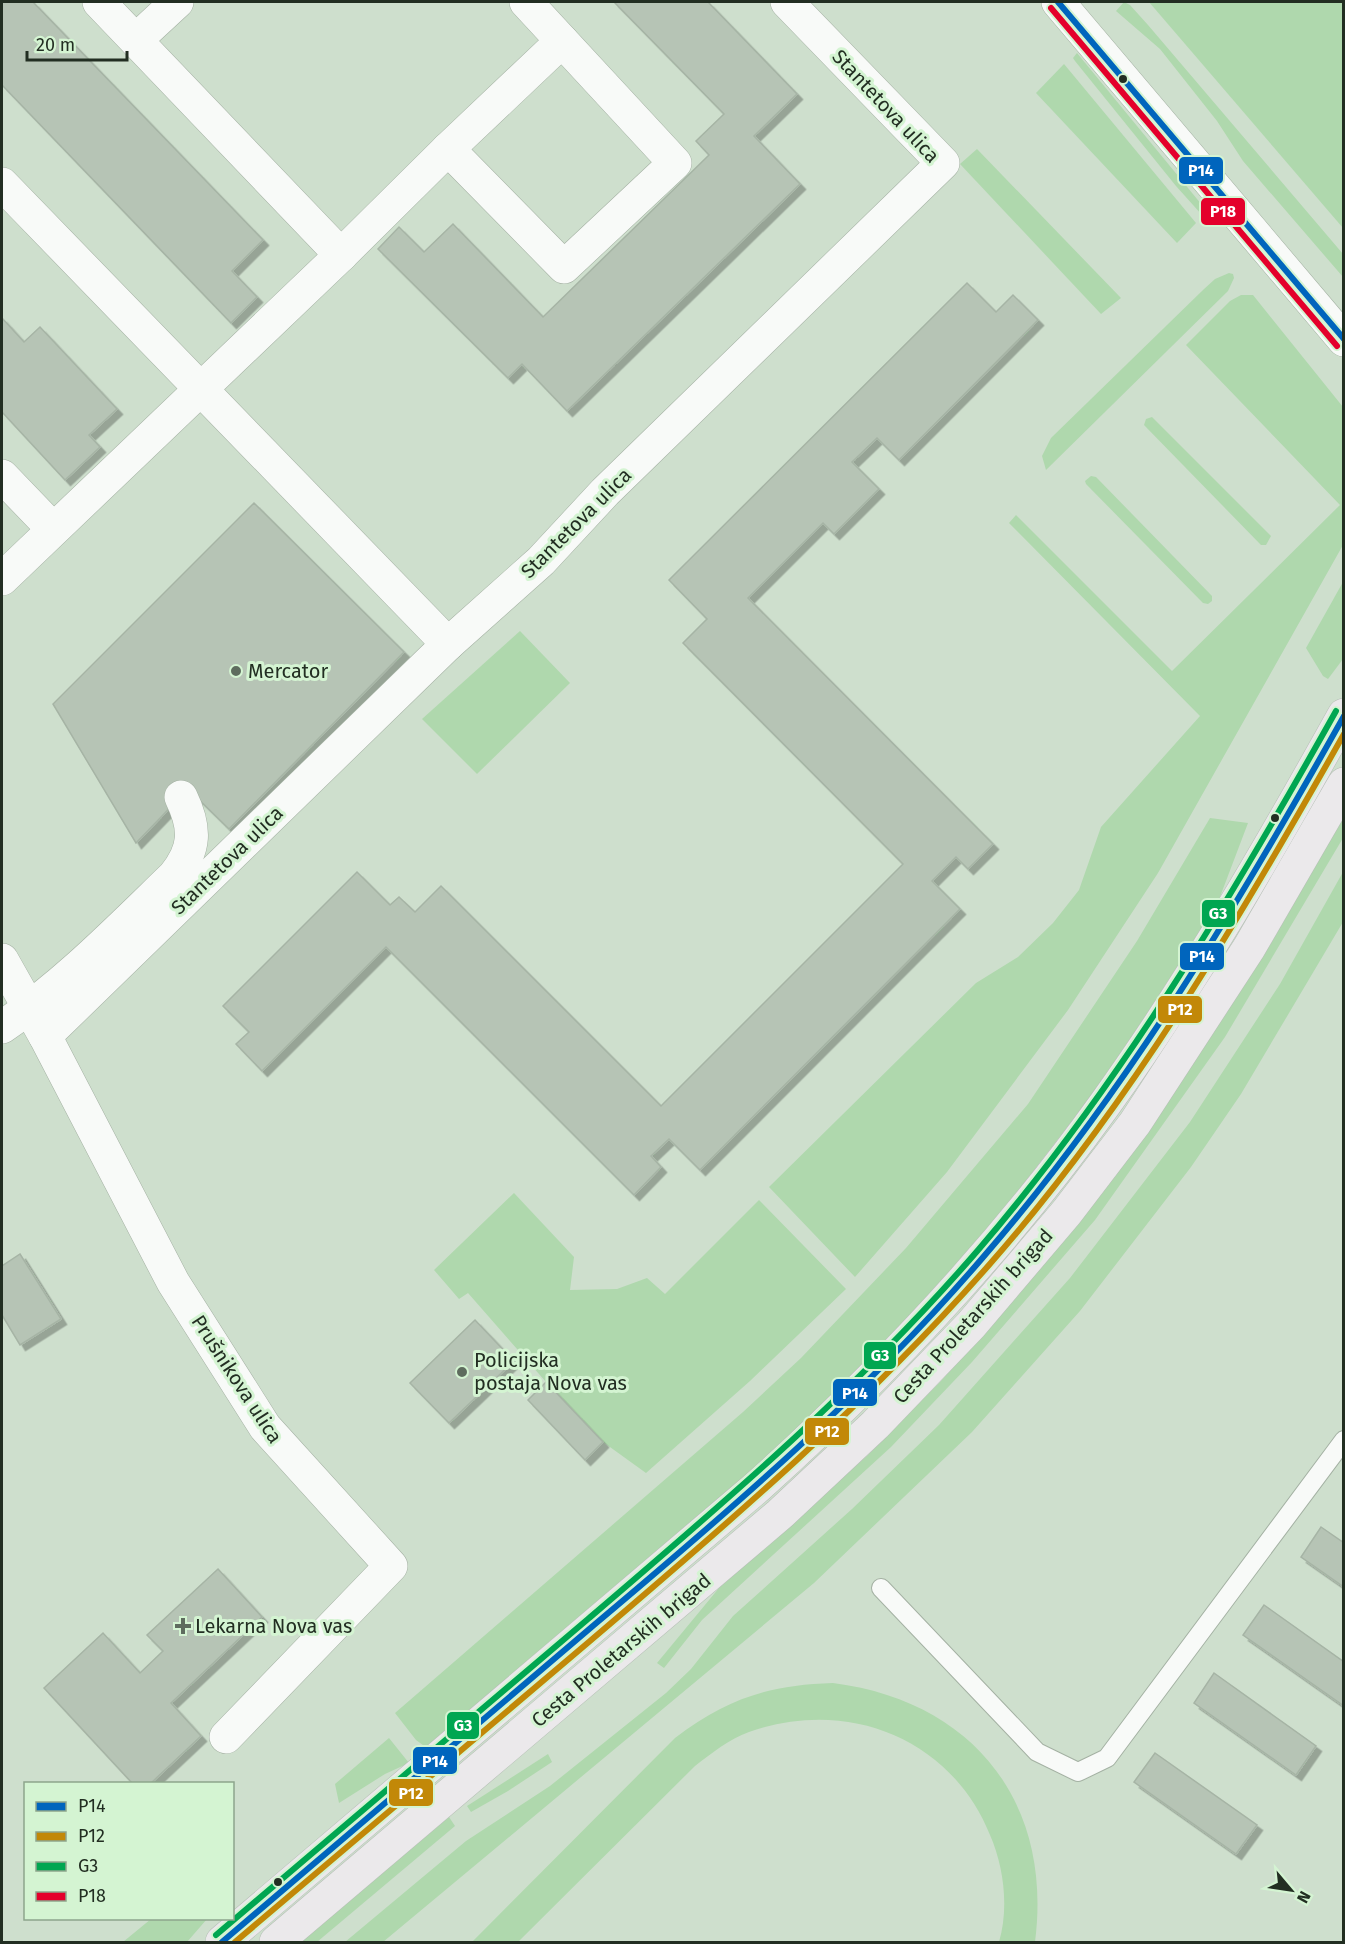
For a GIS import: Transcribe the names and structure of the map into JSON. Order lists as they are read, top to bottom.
{
  "streets": {
    "main road": ["Cesta Proletarskih brigad"],
    "street": ["Stantetova ulica", "Prušnikova ulica"]
  },
  "crossings": [
    ["Stantetova ulica", "Prušnikova ulica"]
  ],
  "places": {
    "other": ["Mercator", "Policijska postaja Nova vas"],
    "health": ["Lekarna Nova vas"]
  },
  "lines": [
    "transit line P14",
    "transit line P18",
    "transit line G3",
    "transit line P12"
  ],
  "legend": [
    "P14",
    "P12",
    "G3",
    "P18"
  ],
  "scale_bar": "20 m",
  "north": "bottom right"
}
